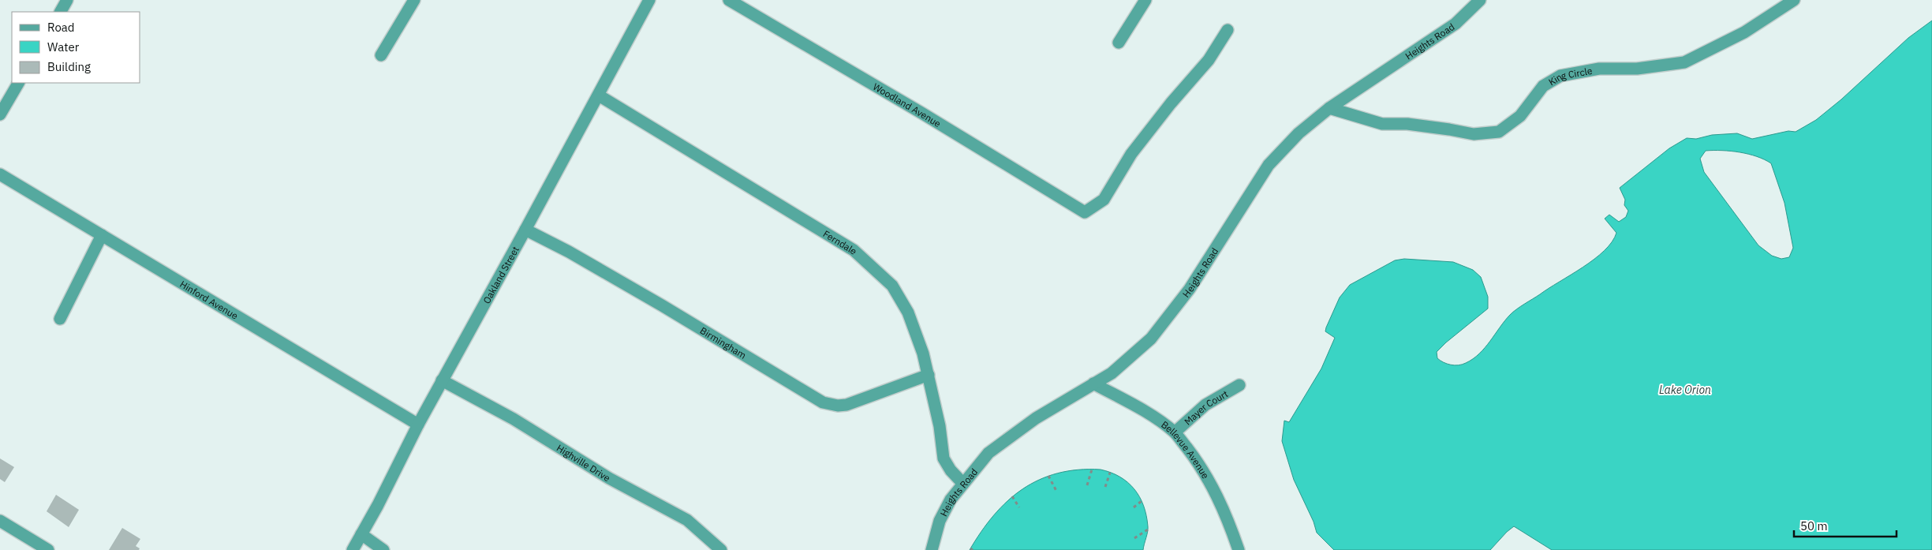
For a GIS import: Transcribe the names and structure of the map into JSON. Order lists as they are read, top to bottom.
{
  "streets": {
    "street": [
      "Heights Road",
      "King Circle",
      "Woodland Avenue",
      "Ferndale",
      "Oakland Street",
      "Hinford Avenue",
      "Birmingham",
      "Mayer Court",
      "Bellevue Avenue",
      "Highville Drive"
    ]
  },
  "crossings": [
    ["Heights Road", "King Circle"],
    ["Heights Road", "Ferndale"],
    ["Heights Road", "Bellevue Avenue"],
    ["Ferndale", "Oakland Street"],
    ["Ferndale", "Birmingham"],
    ["Oakland Street", "Hinford Avenue"],
    ["Oakland Street", "Birmingham"],
    ["Oakland Street", "Highville Drive"],
    ["Mayer Court", "Bellevue Avenue"]
  ],
  "water": ["Lake Orion"],
  "legend": ["Road", "Water", "Building"],
  "scale_bar": "50 m"
}
